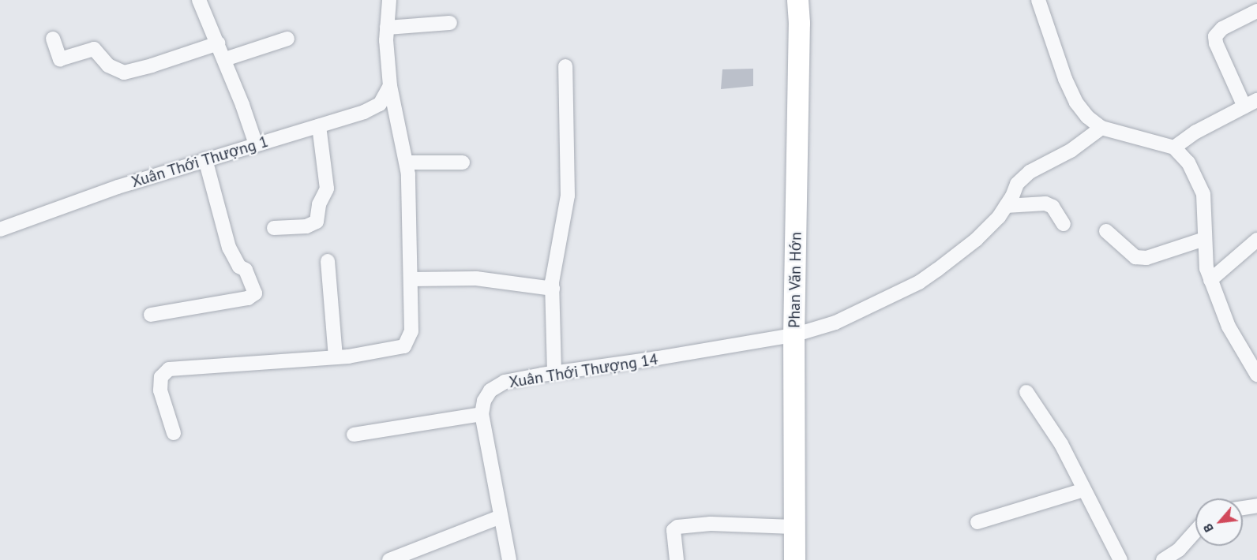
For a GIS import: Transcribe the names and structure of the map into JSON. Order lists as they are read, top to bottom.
{
  "streets": {
    "main road": ["Phan Văn Hớn"],
    "street": ["Xuân Thới Thượng 1", "Xuân Thới Thượng 14"]
  },
  "crossings": [
    ["Phan Văn Hớn", "Xuân Thới Thượng 14"]
  ],
  "north": "bottom left"
}
